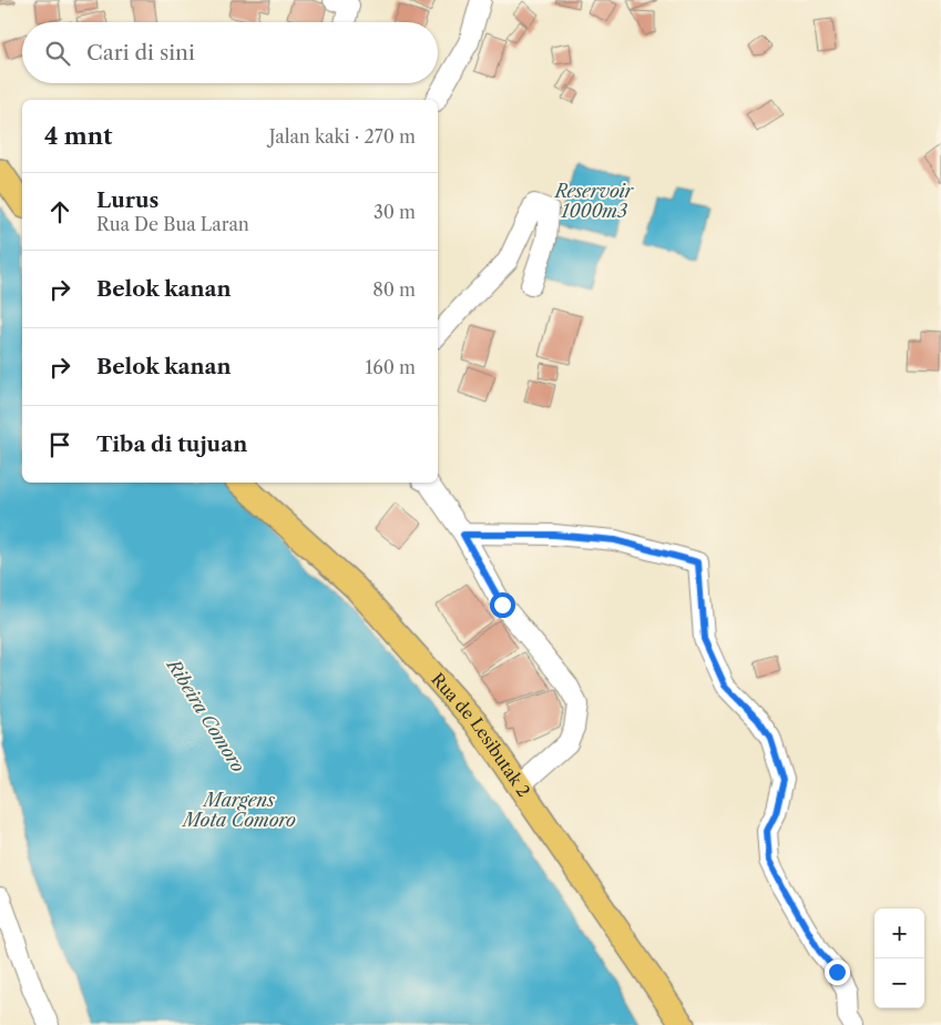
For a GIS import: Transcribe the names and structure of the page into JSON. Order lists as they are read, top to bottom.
{
  "streets": {
    "main road": ["Rua de Lesibutak 2"]
  },
  "water": ["Reservoir 1000m3", "Ribeira Comoro", "Margens Mota Comoro"],
  "page": {
    "search": "Cari di sini",
    "heading": ["4 mnt", "Jalan kaki · 270 m"],
    "list": [
      ["Lurus", "Rua De Bua Laran", "30 m"],
      ["Belok kanan", "80 m"],
      ["Belok kanan", "160 m"],
      "Tiba di tujuan"
    ],
    "map_buttons": ["+", "−"]
  }
}
